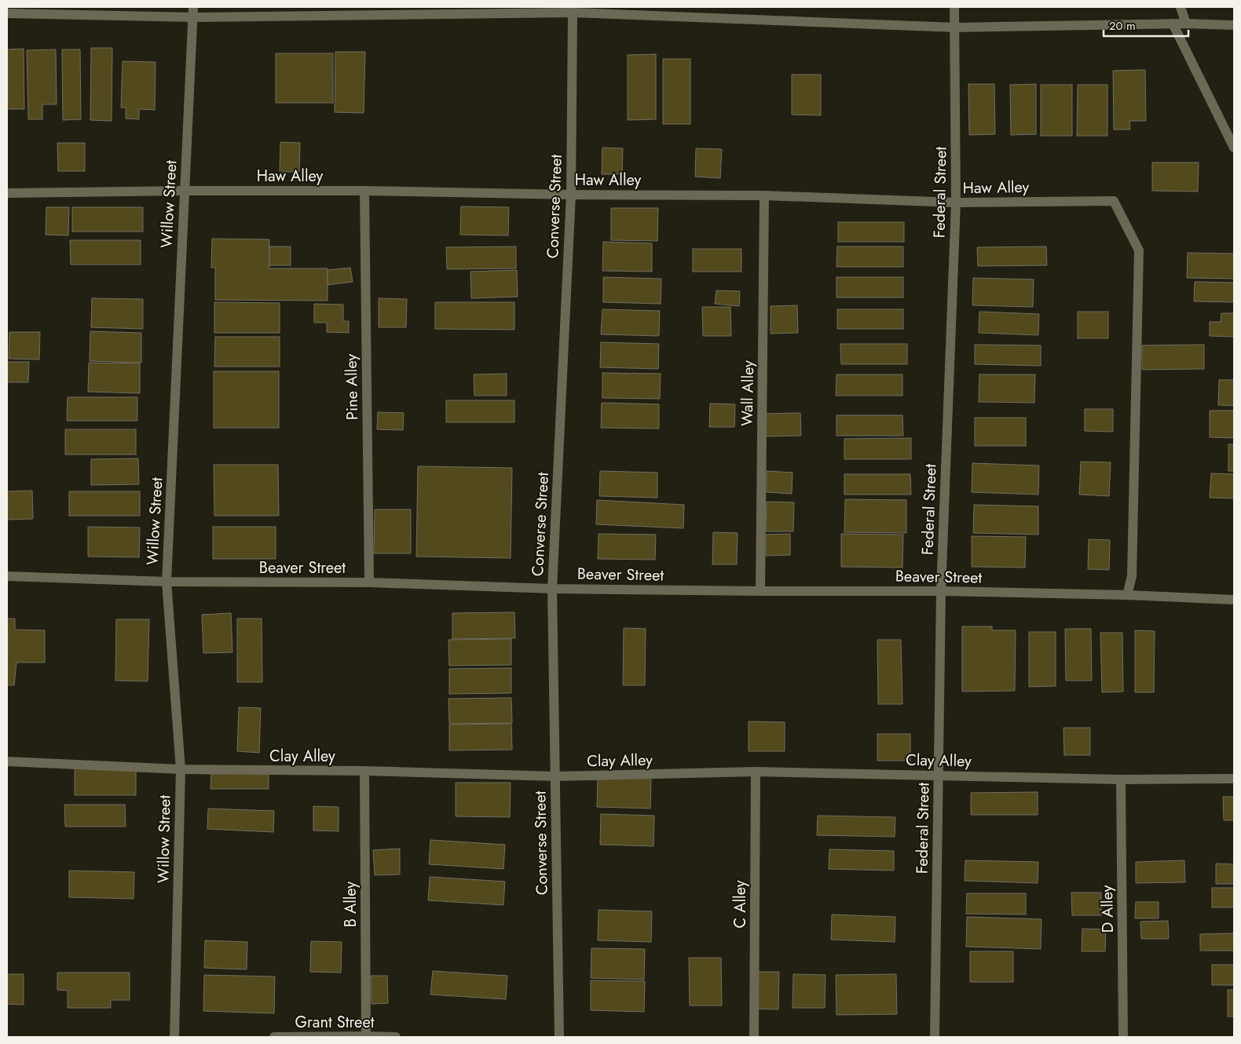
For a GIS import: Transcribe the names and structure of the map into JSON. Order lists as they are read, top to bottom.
{
  "streets": {
    "street": [
      "Haw Alley",
      "Federal Street",
      "Willow Street",
      "Converse Street",
      "Pine Alley",
      "Wall Alley",
      "Beaver Street",
      "Clay Alley",
      "B Alley",
      "C Alley",
      "D Alley",
      "Grant Street"
    ]
  },
  "crossings": [
    ["Haw Alley", "Federal Street"],
    ["Haw Alley", "Willow Street"],
    ["Haw Alley", "Converse Street"],
    ["Haw Alley", "Pine Alley"],
    ["Haw Alley", "Wall Alley"],
    ["Haw Alley", "Beaver Street"],
    ["Federal Street", "Beaver Street"],
    ["Federal Street", "Clay Alley"],
    ["Willow Street", "Beaver Street"],
    ["Willow Street", "Clay Alley"],
    ["Converse Street", "Beaver Street"],
    ["Converse Street", "Clay Alley"],
    ["Pine Alley", "Beaver Street"],
    ["Wall Alley", "Beaver Street"],
    ["Clay Alley", "B Alley"],
    ["Clay Alley", "C Alley"],
    ["Clay Alley", "D Alley"],
    ["B Alley", "Grant Street"]
  ],
  "scale_bar": "20 m"
}
